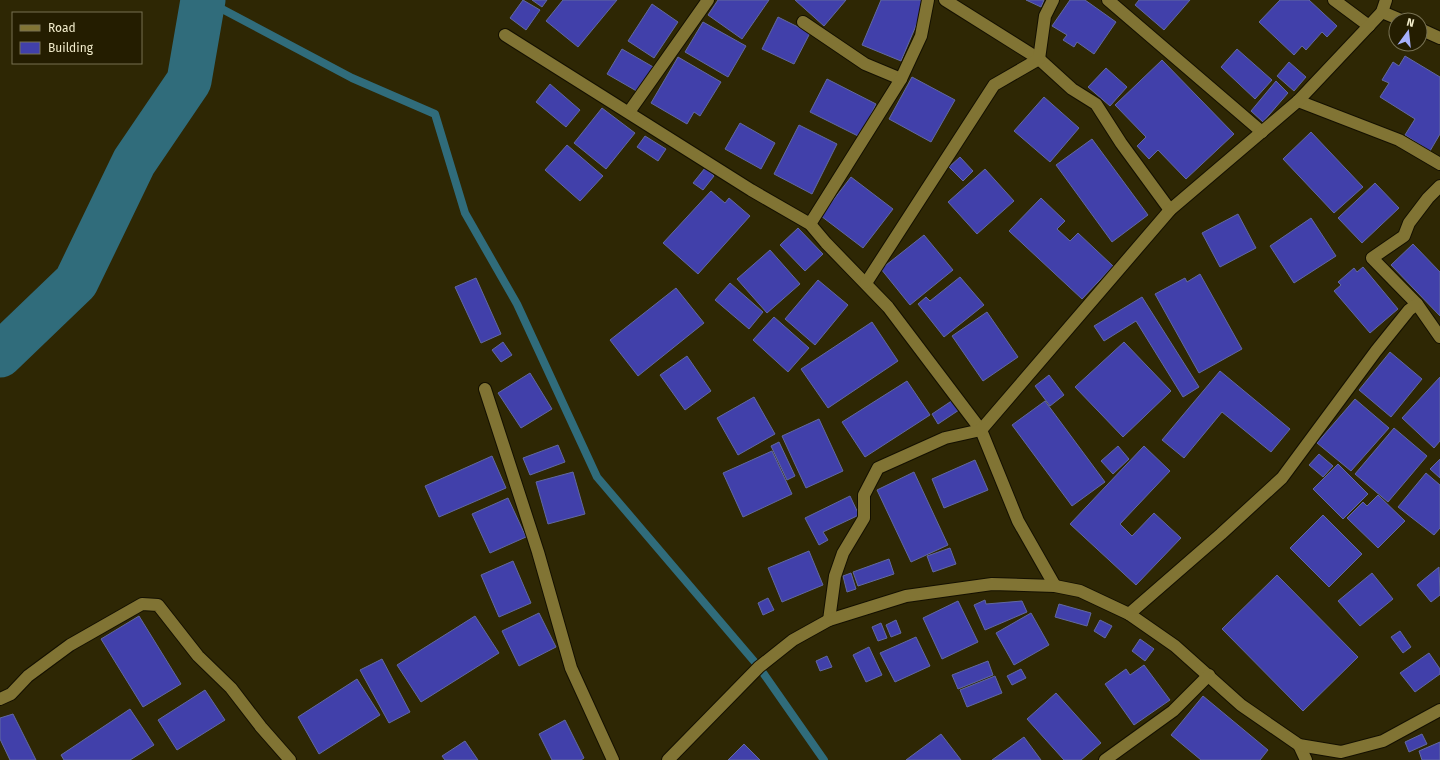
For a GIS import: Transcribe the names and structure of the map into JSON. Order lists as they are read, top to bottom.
{
  "legend": ["Road", "Building"],
  "north": "top"
}
